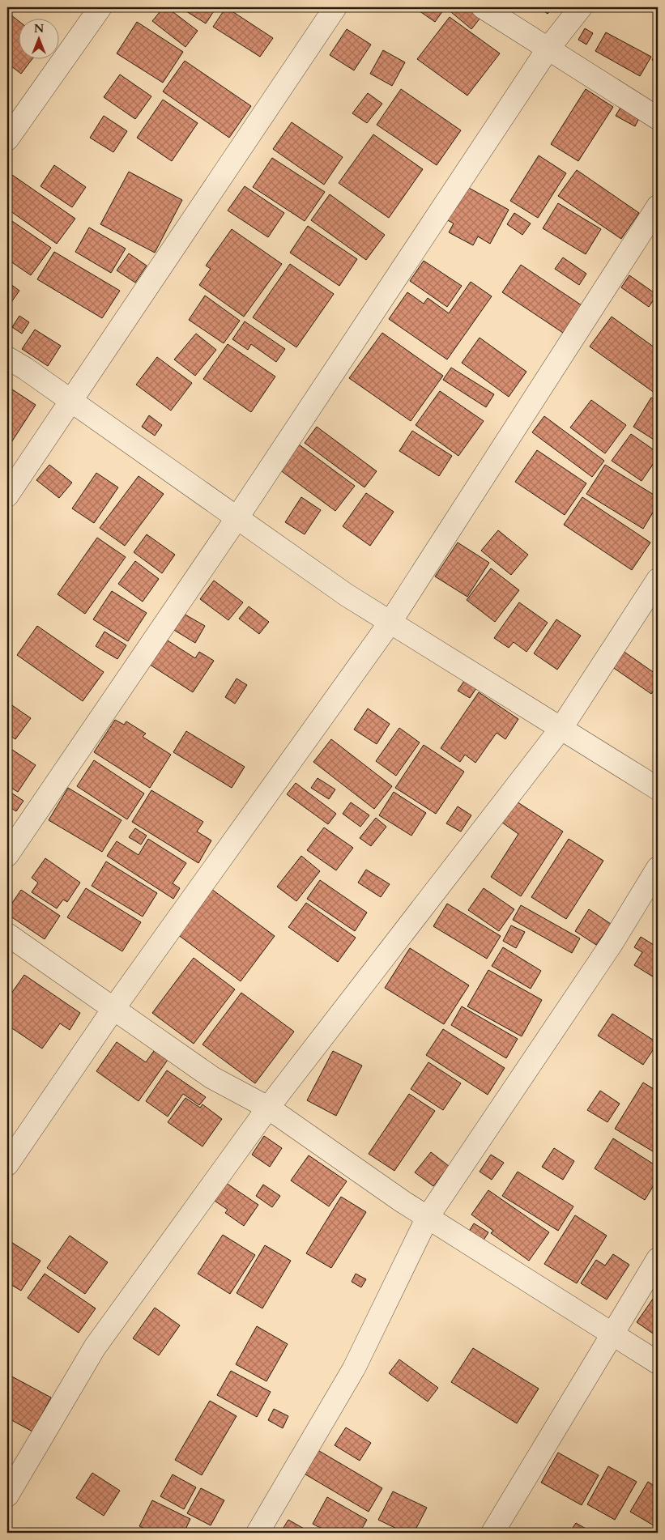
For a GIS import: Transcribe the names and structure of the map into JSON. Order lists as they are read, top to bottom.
{
  "north": "top"
}
